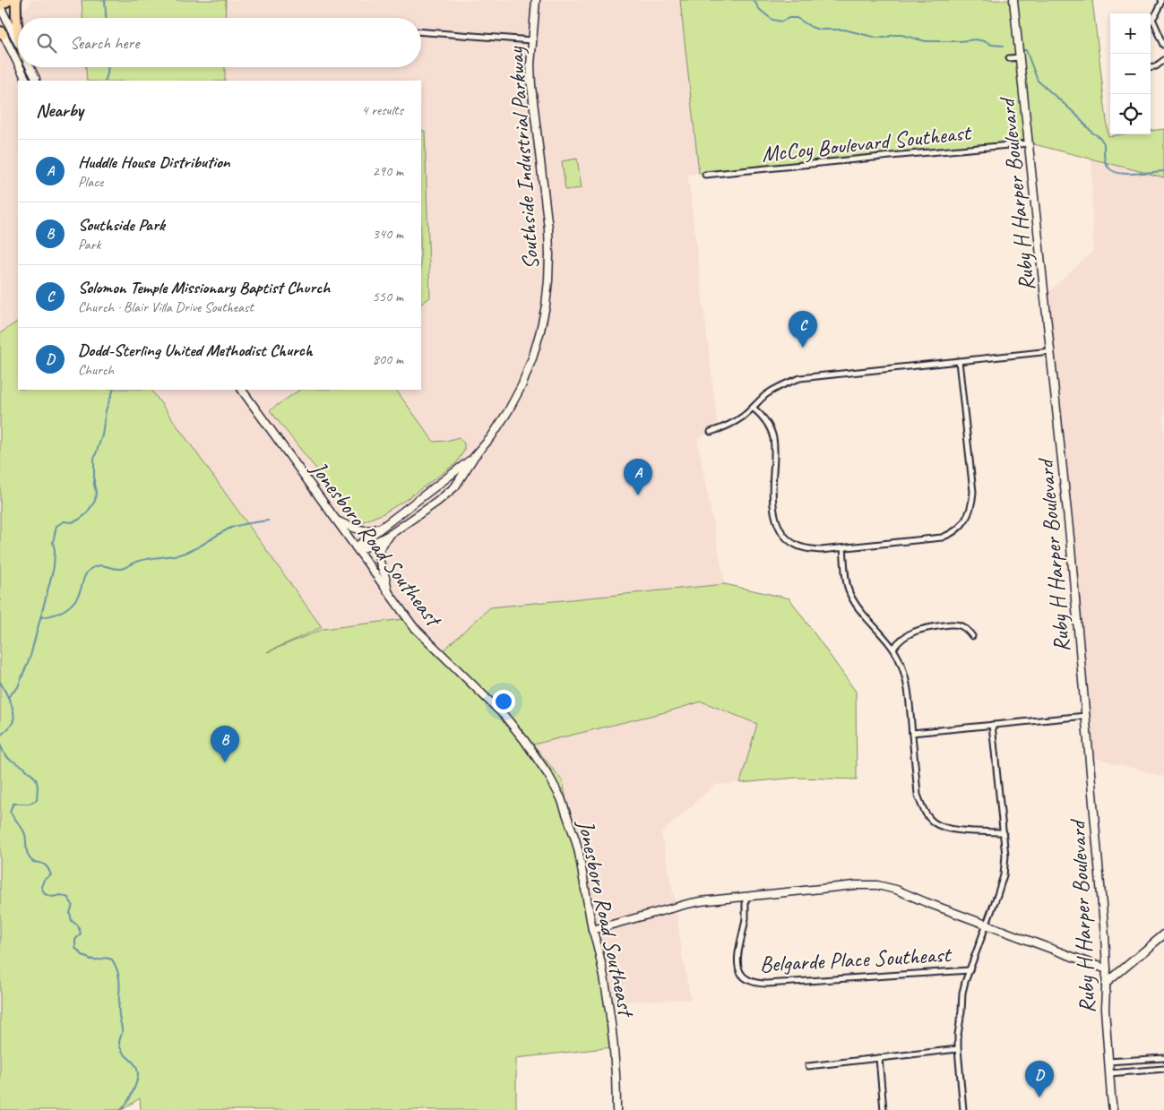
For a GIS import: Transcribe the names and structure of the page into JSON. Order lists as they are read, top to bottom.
{
  "streets": {
    "street": [
      "McCoy Boulevard Southeast",
      "Southside Industrial Parkway",
      "Ruby H Harper Boulevard",
      "Jonesboro Road Southeast",
      "Belgarde Place Southeast"
    ]
  },
  "crossings": [
    ["McCoy Boulevard Southeast", "Ruby H Harper Boulevard"],
    ["Southside Industrial Parkway", "Jonesboro Road Southeast"]
  ],
  "page": {
    "map_buttons": ["+", "−"],
    "search": "Search here",
    "heading": ["Nearby", "4 results"],
    "list": [
      {
        "mark": "A",
        "name": "Huddle House Distribution",
        "note": "Place",
        "value": "290 m"
      },
      {
        "mark": "B",
        "name": "Southside Park",
        "note": "Park",
        "value": "340 m"
      },
      {
        "mark": "C",
        "name": "Solomon Temple Missionary Baptist Church",
        "note": "Church · Blair Villa Drive Southeast",
        "value": "550 m"
      },
      {
        "mark": "D",
        "name": "Dodd-Sterling United Methodist Church",
        "note": "Church",
        "value": "800 m"
      }
    ],
    "pins": [
      "C",
      "A",
      "B",
      "D"
    ]
  }
}
